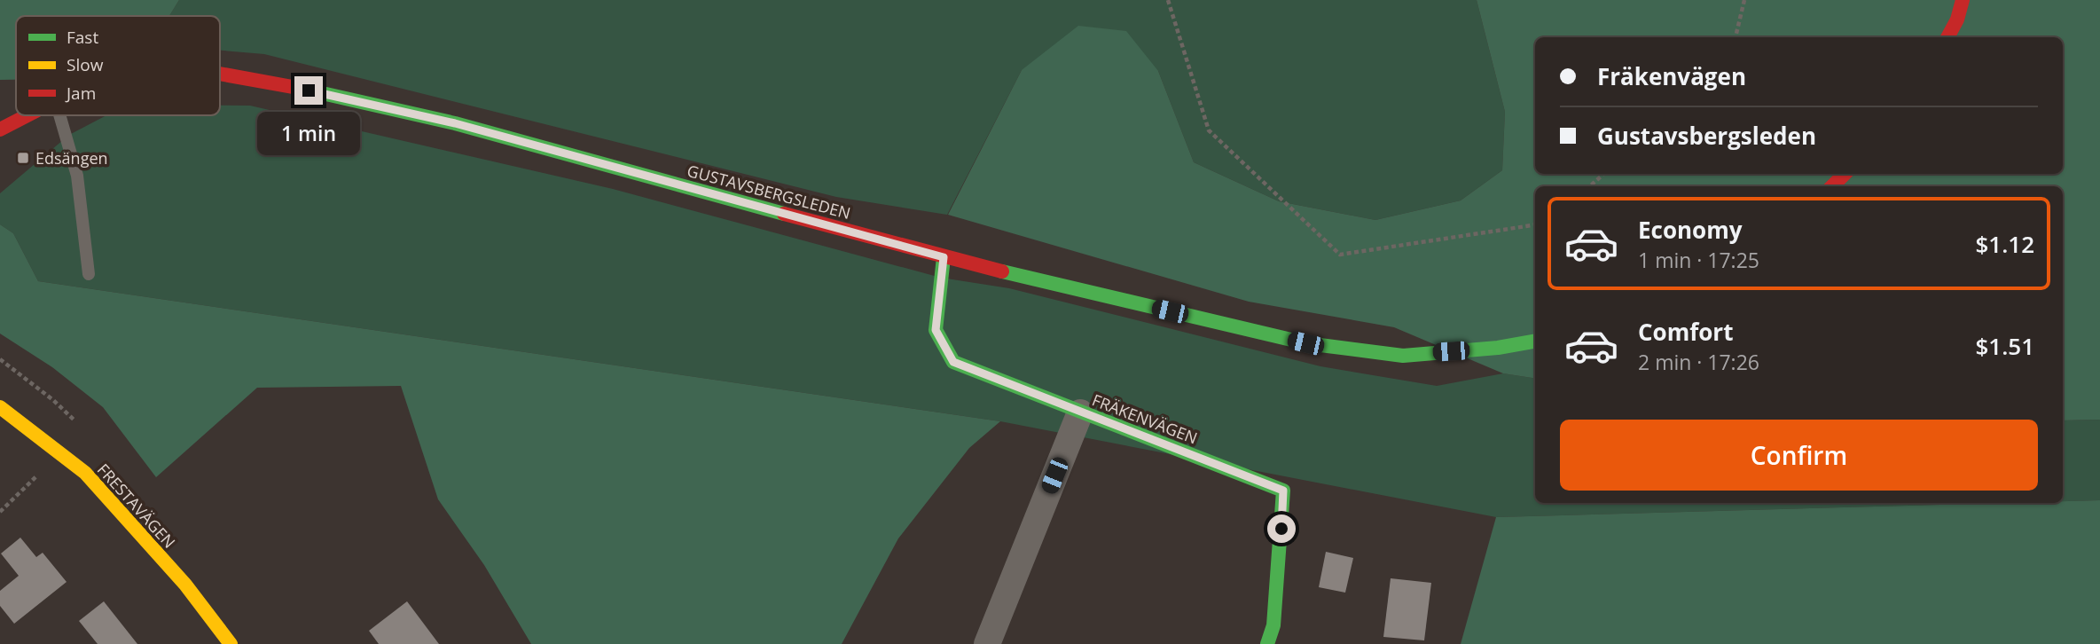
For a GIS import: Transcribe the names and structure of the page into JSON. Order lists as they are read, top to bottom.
{
  "streets": {
    "street": ["GUSTAVSBERGSLEDEN", "FRÄKENVÄGEN", "FRESTAVÄGEN"]
  },
  "crossings": [
    ["GUSTAVSBERGSLEDEN", "FRÄKENVÄGEN"]
  ],
  "places": {
    "transit": ["Edsängen"]
  },
  "legend": ["Fast", "Slow", "Jam"],
  "page": {
    "banner": ["Fräkenvägen", "Gustavsbergsleden"],
    "bubble": "1 min",
    "list": [
      {
        "name": "Economy",
        "note": "1 min · 17:25",
        "value": "$1.12"
      },
      {
        "name": "Comfort",
        "note": "2 min · 17:26",
        "value": "$1.51"
      }
    ],
    "buttons": "Confirm"
  }
}
